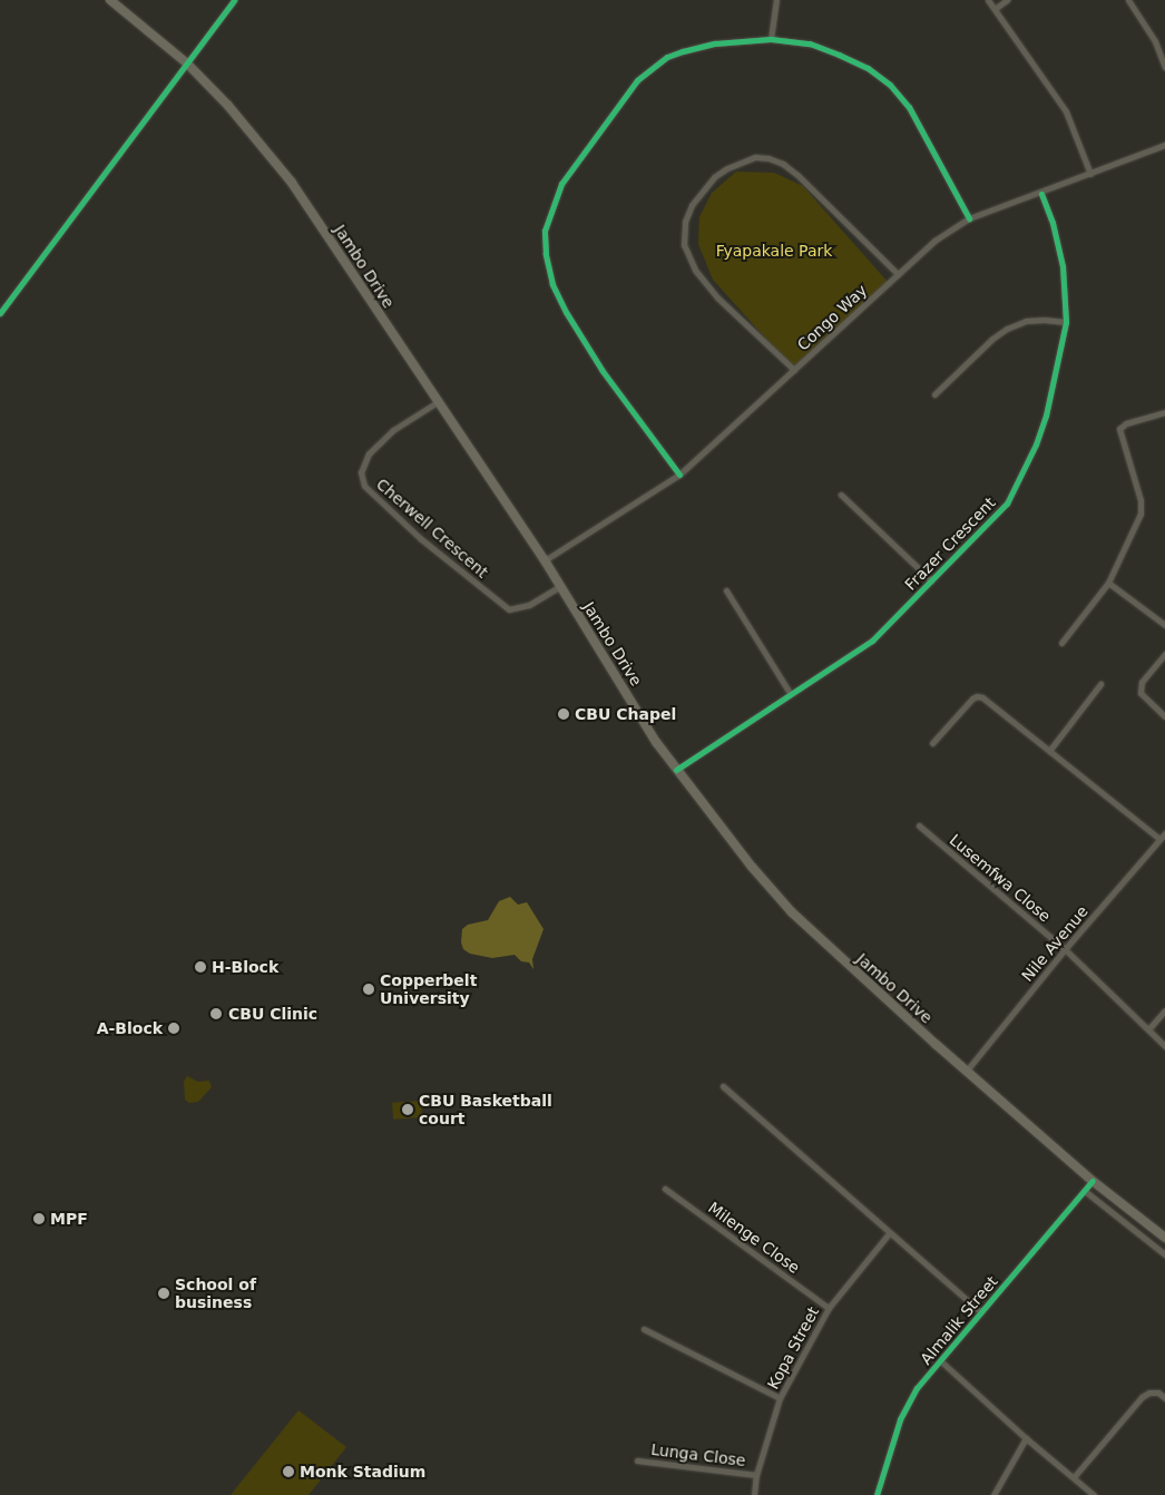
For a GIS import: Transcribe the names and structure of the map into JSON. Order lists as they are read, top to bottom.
{
  "streets": {
    "main road": ["Jambo Drive"],
    "street": [
      "Congo Way",
      "Cherwell Crescent",
      "Frazer Crescent",
      "Lusemfwa Close",
      "Nile Avenue",
      "Milenge Close",
      "Almalik Street",
      "Kopa Street",
      "Lunga Close"
    ]
  },
  "crossings": [
    ["Jambo Drive", "Congo Way"],
    ["Jambo Drive", "Cherwell Crescent"],
    ["Jambo Drive", "Frazer Crescent"],
    ["Jambo Drive", "Nile Avenue"],
    ["Jambo Drive", "Almalik Street"],
    ["Congo Way", "Frazer Crescent"],
    ["Lusemfwa Close", "Nile Avenue"],
    ["Milenge Close", "Kopa Street"],
    ["Kopa Street", "Lunga Close"]
  ],
  "parks": ["Fyapakale Park"],
  "places": [
    "CBU Chapel",
    "H-Block",
    "Copperbelt University",
    "CBU Clinic",
    "A-Block",
    "CBU Basketball court",
    "MPF",
    "School of business",
    "Monk Stadium"
  ]
}
